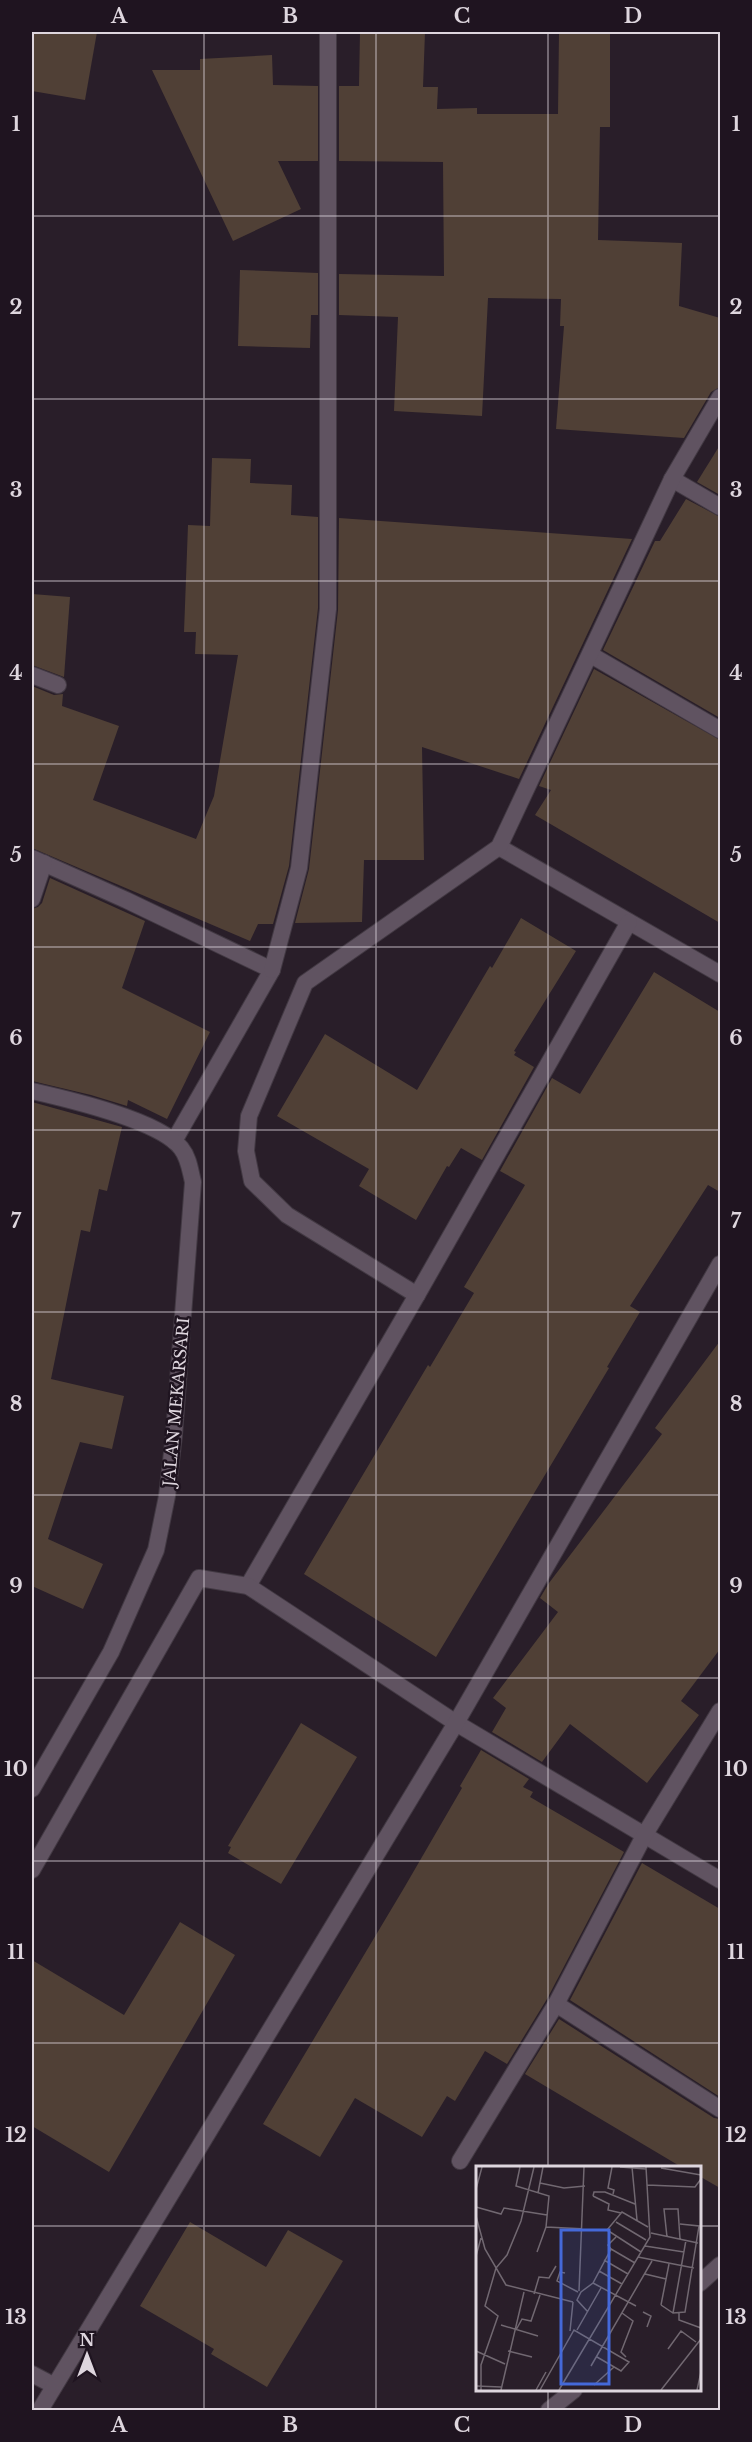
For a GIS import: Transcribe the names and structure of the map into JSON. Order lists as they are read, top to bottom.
{
  "streets": {
    "street": ["JALAN MEKARSARI"]
  },
  "north": "top",
  "grid": {
    "columns": [
      "A",
      "B",
      "C",
      "D"
    ],
    "rows": [
      "1",
      "2",
      "3",
      "4",
      "5",
      "6",
      "7",
      "8",
      "9",
      "10",
      "11",
      "12",
      "13"
    ]
  }
}
